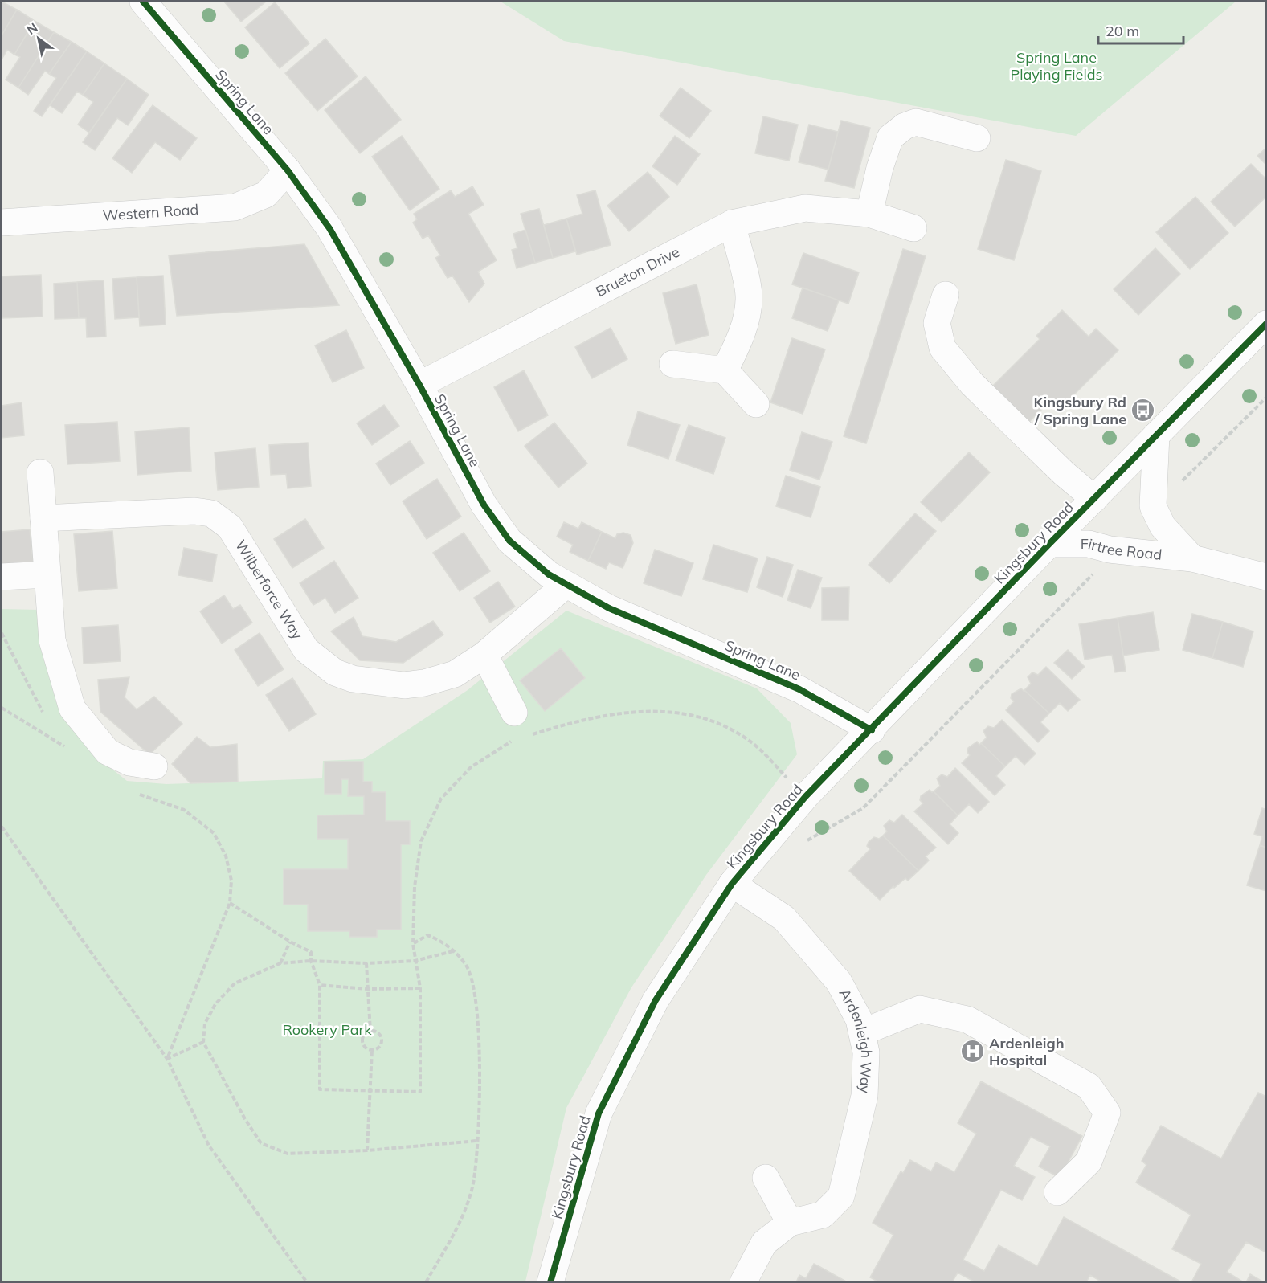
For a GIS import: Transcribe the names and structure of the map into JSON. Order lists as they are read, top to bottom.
{
  "streets": {
    "street": [
      "Spring Lane",
      "Western Road",
      "Brueton Drive",
      "Kingsbury Road",
      "Firtree Road",
      "Wilberforce Way",
      "Ardenleigh Way"
    ]
  },
  "crossings": [
    ["Spring Lane", "Western Road"],
    ["Spring Lane", "Brueton Drive"],
    ["Spring Lane", "Kingsbury Road"],
    ["Spring Lane", "Wilberforce Way"],
    ["Kingsbury Road", "Firtree Road"],
    ["Kingsbury Road", "Ardenleigh Way"]
  ],
  "parks": ["Spring Lane Playing Fields", "Rookery Park"],
  "places": {
    "bus stop": ["Kingsbury Rd / Spring Lane"],
    "hospital": ["Ardenleigh Hospital"]
  },
  "scale_bar": "20 m",
  "north": "top left"
}
